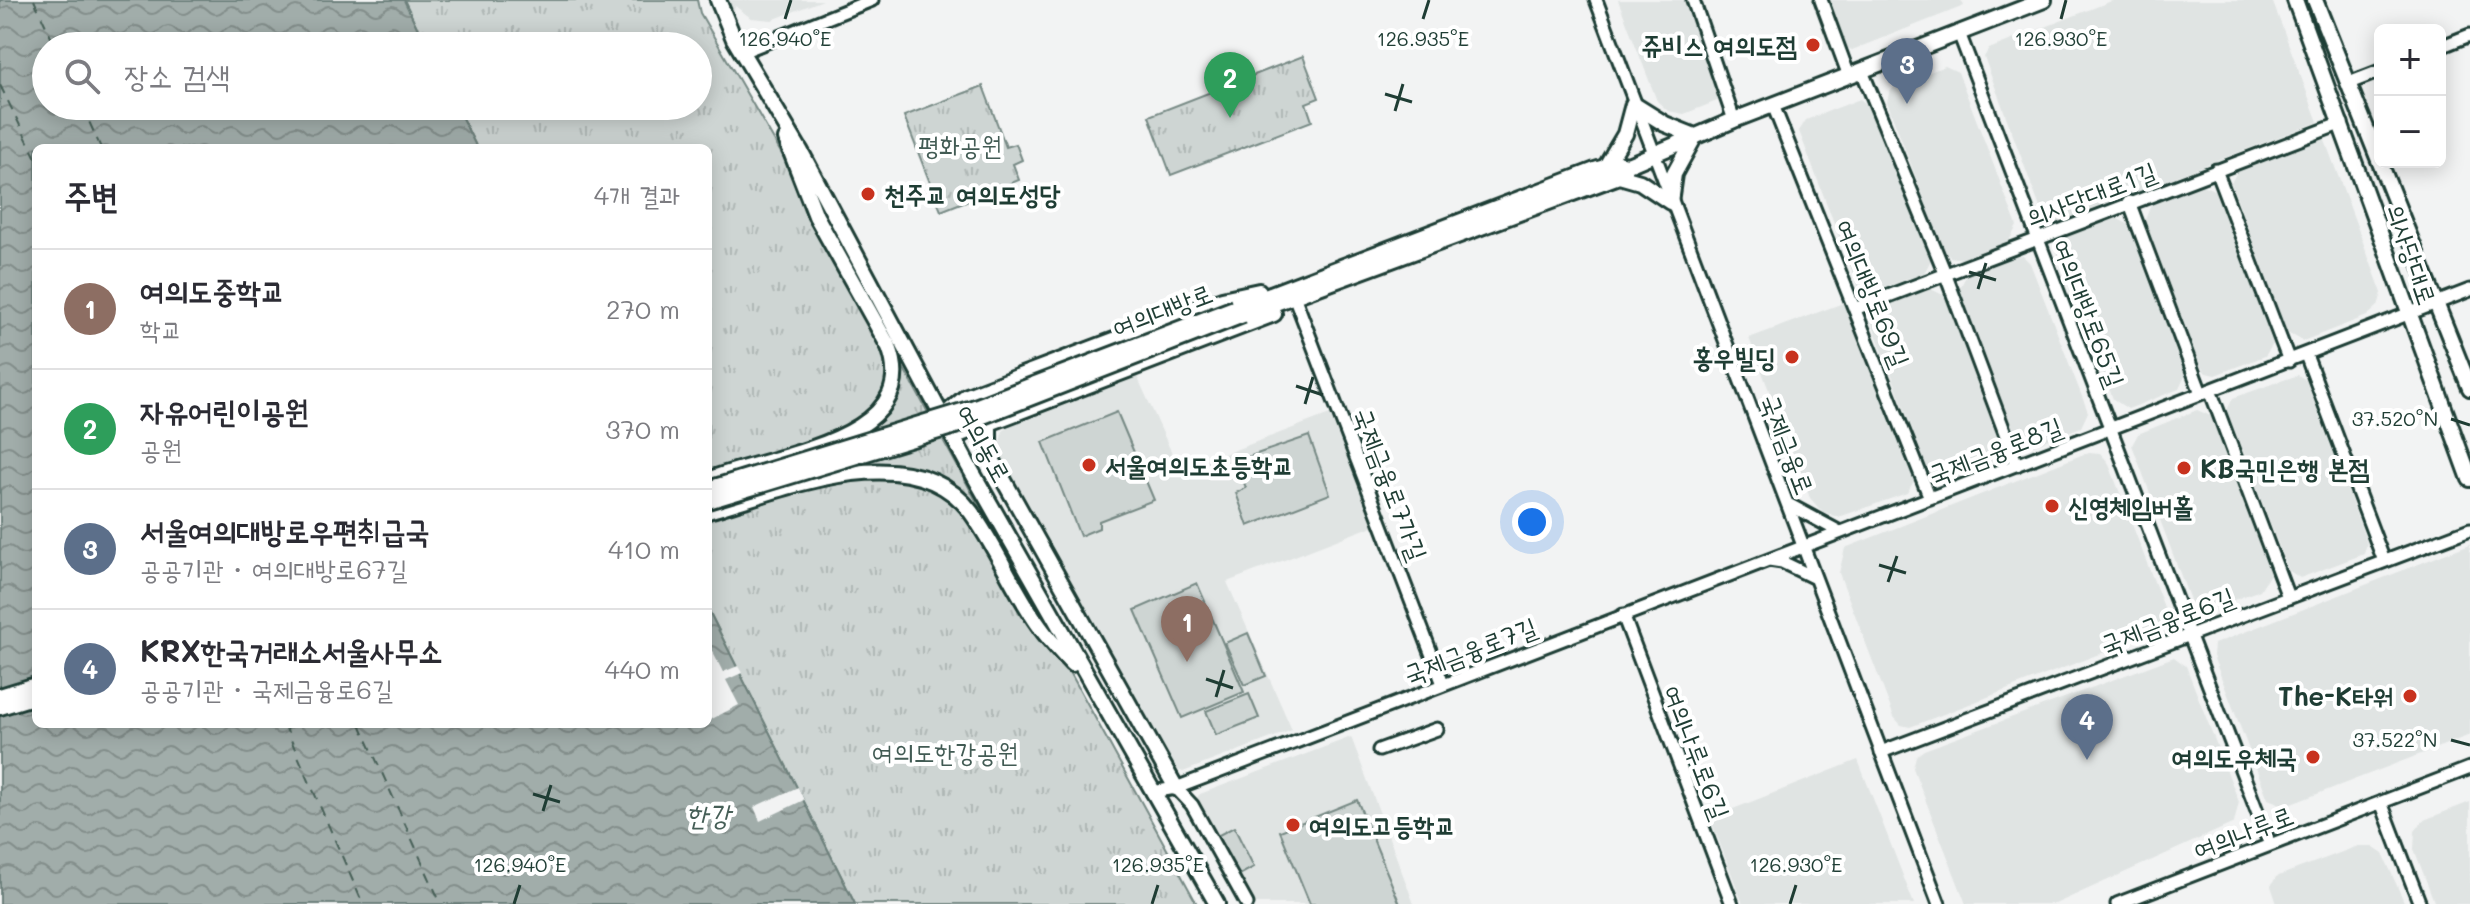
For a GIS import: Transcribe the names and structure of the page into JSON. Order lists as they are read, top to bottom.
{
  "streets": {
    "main road": ["의사당대로", "여의대방로", "여의동로"],
    "street": [
      "의사당대로1길",
      "여의대방로69길",
      "여의대방로65길",
      "국제금융로",
      "국제금융로8길",
      "국제금융로7가길",
      "국제금융로6길",
      "국제금융로7길",
      "여의나루로6길",
      "여의나루로"
    ]
  },
  "crossings": [
    ["의사당대로1길", "의사당대로"],
    ["의사당대로1길", "여의대방로69길"],
    ["의사당대로1길", "여의대방로65길"],
    ["의사당대로", "국제금융로8길"],
    ["여의대방로69길", "여의대방로"],
    ["여의대방로69길", "국제금융로8길"],
    ["여의대방로", "여의대방로65길"],
    ["여의대방로", "국제금융로"],
    ["여의대방로65길", "국제금융로8길"],
    ["여의대방로65길", "국제금융로6길"],
    ["여의대방로65길", "여의나루로"],
    ["여의동로", "국제금융로7길"],
    ["국제금융로", "국제금융로8길"],
    ["국제금융로", "국제금융로6길"],
    ["국제금융로", "국제금융로7길"],
    ["국제금융로8길", "국제금융로7길"],
    ["국제금융로7가길", "국제금융로7길"],
    ["국제금융로7길", "여의나루로6길"]
  ],
  "water": ["한강"],
  "parks": ["평화공원", "여의도한강공원"],
  "places": [
    "쥬비스 여의도점",
    "천주교 여의도성당",
    "홍우빌딩",
    "서울여의도초등학교",
    "KB국민은행 본점",
    "신영체임버홀",
    "The-K타워",
    "여의도우체국",
    "여의도고등학교"
  ],
  "page": {
    "map_buttons": ["+", "−"],
    "search": "장소 검색",
    "pins": [
      "3",
      "2",
      "1",
      "4"
    ],
    "heading": ["주변", "4개 결과"],
    "list": [
      {
        "mark": "1",
        "name": "여의도중학교",
        "note": "학교",
        "value": "270 m"
      },
      {
        "mark": "2",
        "name": "자유어린이공원",
        "note": "공원",
        "value": "370 m"
      },
      {
        "mark": "3",
        "name": "서울여의대방로우편취급국",
        "note": "공공기관 · 여의대방로67길",
        "value": "410 m"
      },
      {
        "mark": "4",
        "name": "KRX한국거래소서울사무소",
        "note": "공공기관 · 국제금융로6길",
        "value": "440 m"
      }
    ]
  },
  "coordinates": [
    "126.940°E",
    "126.935°E",
    "126.930°E",
    "37.520°N",
    "37.522°N"
  ]
}
